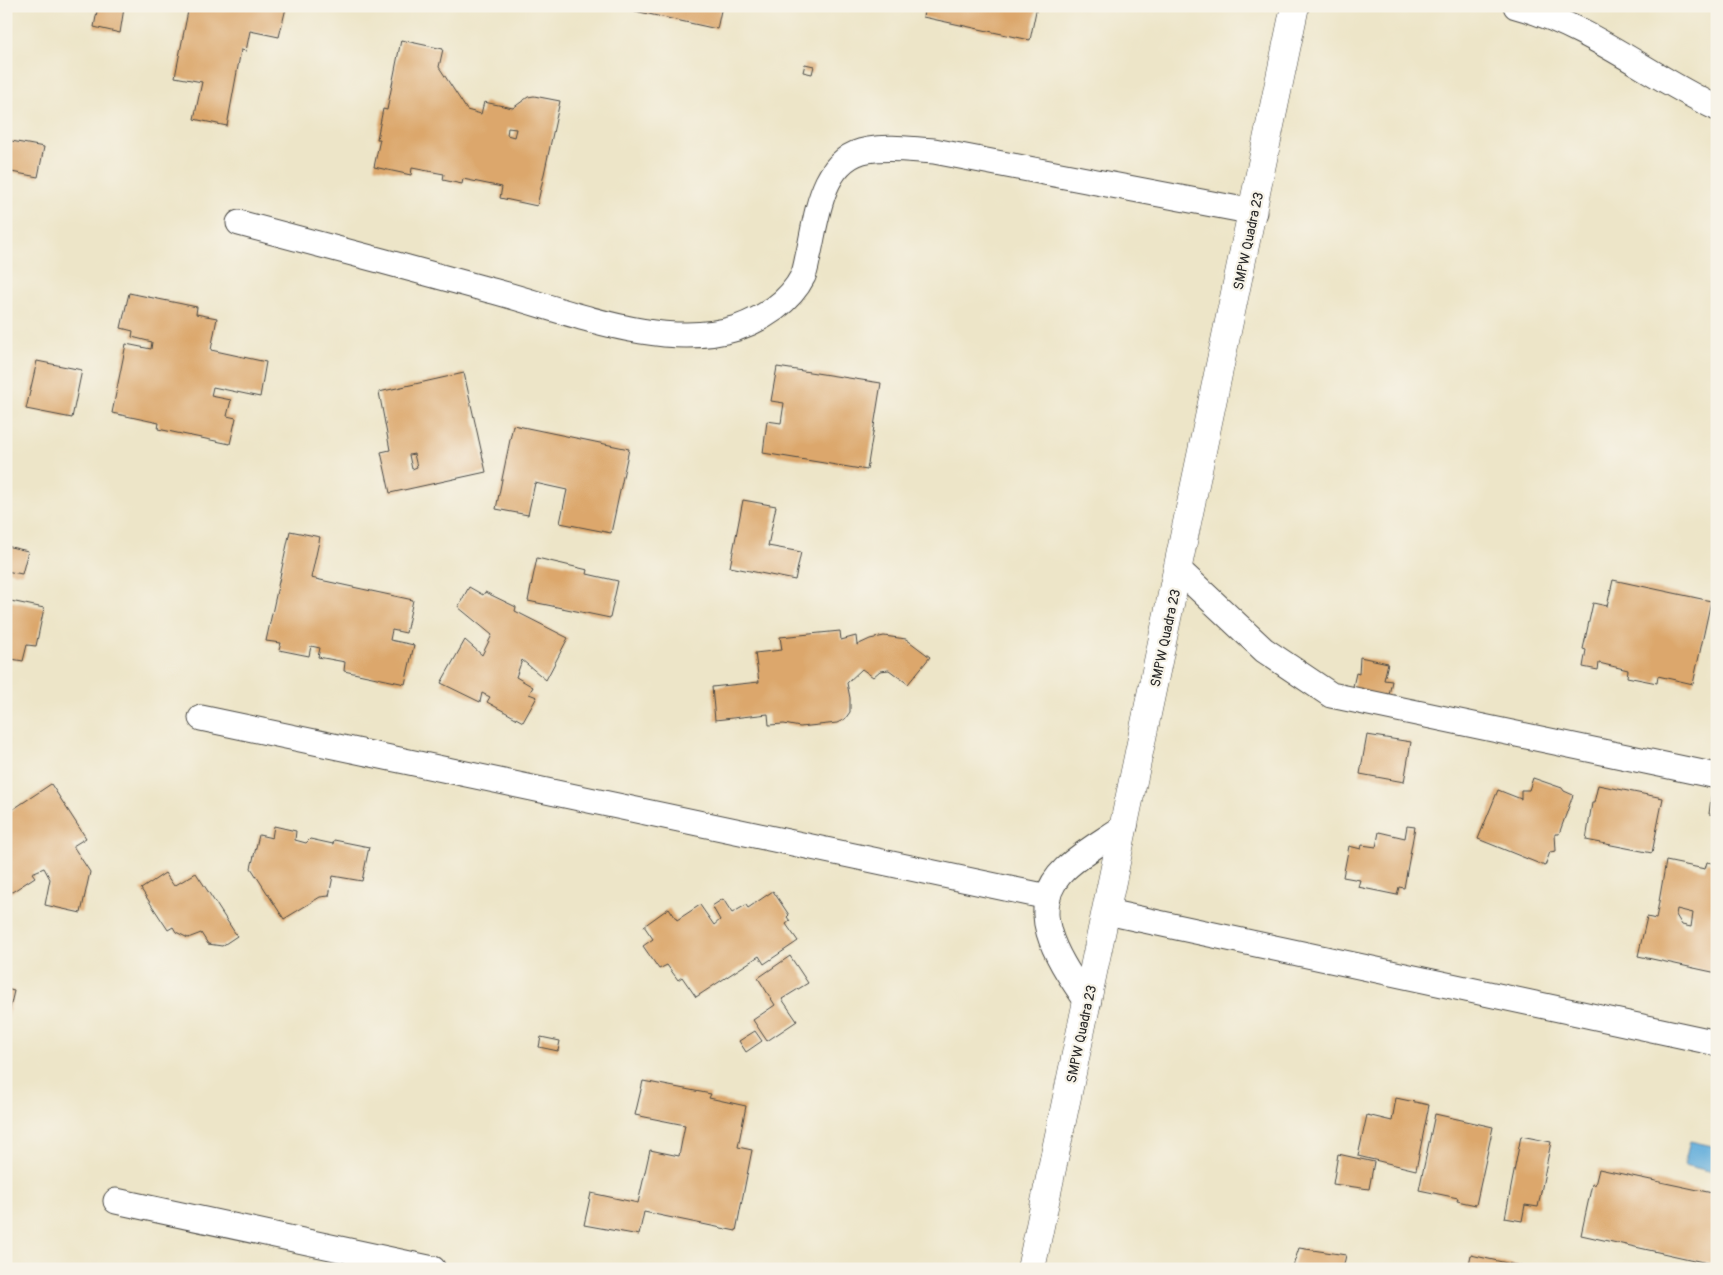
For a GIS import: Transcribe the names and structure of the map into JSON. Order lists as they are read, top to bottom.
{
  "streets": {
    "street": ["SMPW Quadra 23"]
  }
}
